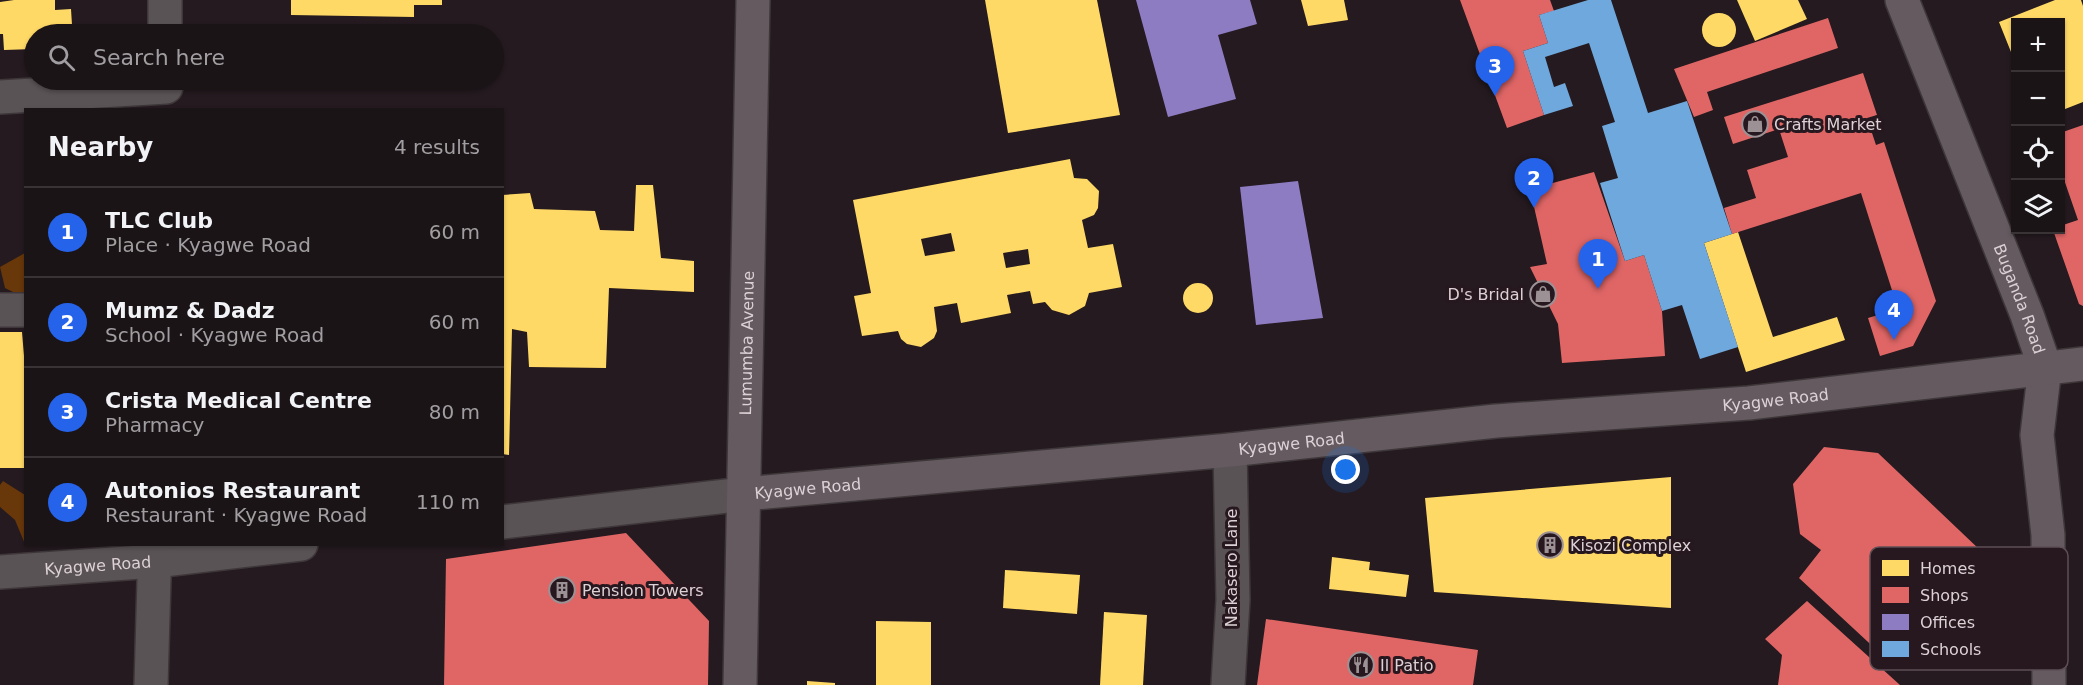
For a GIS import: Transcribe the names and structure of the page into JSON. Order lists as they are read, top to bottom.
{
  "streets": {
    "main road": ["Buganda Road", "Lumumba Avenue", "Kyagwe Road"],
    "street": ["Nakasero Lane"]
  },
  "crossings": [
    ["Buganda Road", "Kyagwe Road"],
    ["Lumumba Avenue", "Kyagwe Road"],
    ["Kyagwe Road", "Nakasero Lane"]
  ],
  "places": {
    "shop": ["Crafts Market", "D's Bridal"],
    "building": ["Kisozi Complex", "Pension Towers"],
    "restaurant": ["Il Patio"]
  },
  "legend": [
    "Homes",
    "Shops",
    "Offices",
    "Schools"
  ],
  "page": {
    "map_buttons": ["+", "−"],
    "search": "Search here",
    "pins": [
      "3",
      "2",
      "1",
      "4"
    ],
    "heading": ["Nearby", "4 results"],
    "list": [
      {
        "mark": "1",
        "name": "TLC Club",
        "note": "Place · Kyagwe Road",
        "value": "60 m"
      },
      {
        "mark": "2",
        "name": "Mumz & Dadz",
        "note": "School · Kyagwe Road",
        "value": "60 m"
      },
      {
        "mark": "3",
        "name": "Crista Medical Centre",
        "note": "Pharmacy",
        "value": "80 m"
      },
      {
        "mark": "4",
        "name": "Autonios Restaurant",
        "note": "Restaurant · Kyagwe Road",
        "value": "110 m"
      }
    ]
  }
}
